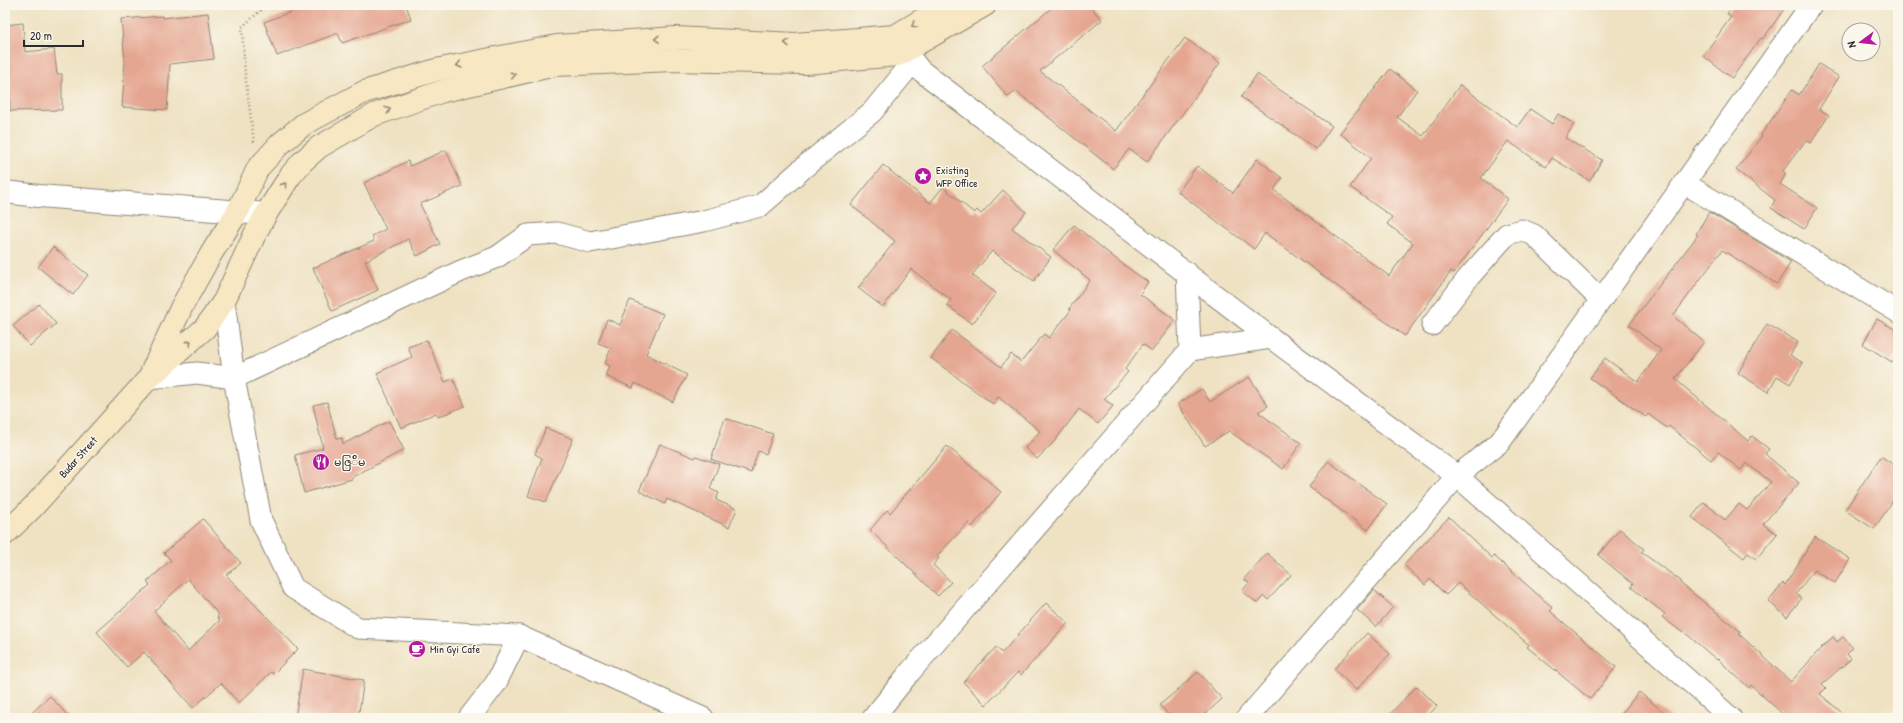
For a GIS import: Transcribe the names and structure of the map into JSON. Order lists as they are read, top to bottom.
{
  "streets": {
    "main road": ["Budar Street"]
  },
  "places": {
    "place": ["Existing WFP Office"],
    "restaurant": ["မဇြ်ိမ"],
    "cafe": ["Min Gyi Cafe"]
  },
  "scale_bar": "20 m",
  "north": "left"
}
